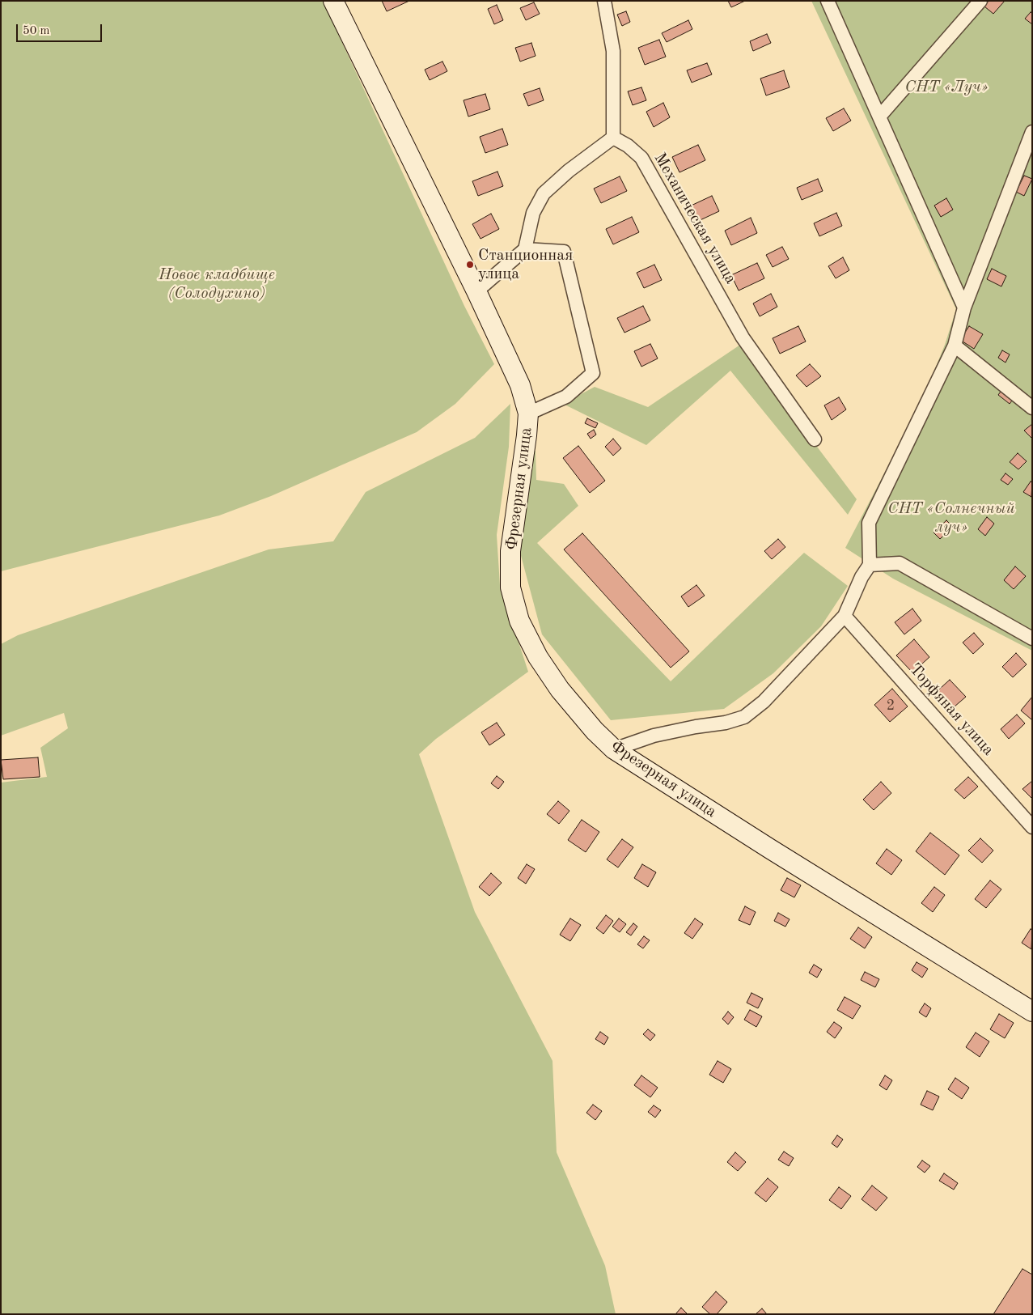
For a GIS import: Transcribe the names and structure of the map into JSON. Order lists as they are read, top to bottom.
{
  "streets": {
    "street": ["Механическая улица", "Фрезерная улица", "Торфяная улица"]
  },
  "parks": ["СНТ «Луч»", "Новое кладбище (Солодухино)", "СНТ «Солнечный луч»"],
  "places": ["Станционная улица"],
  "house_numbers": ["2"],
  "scale_bar": "50 m"
}
